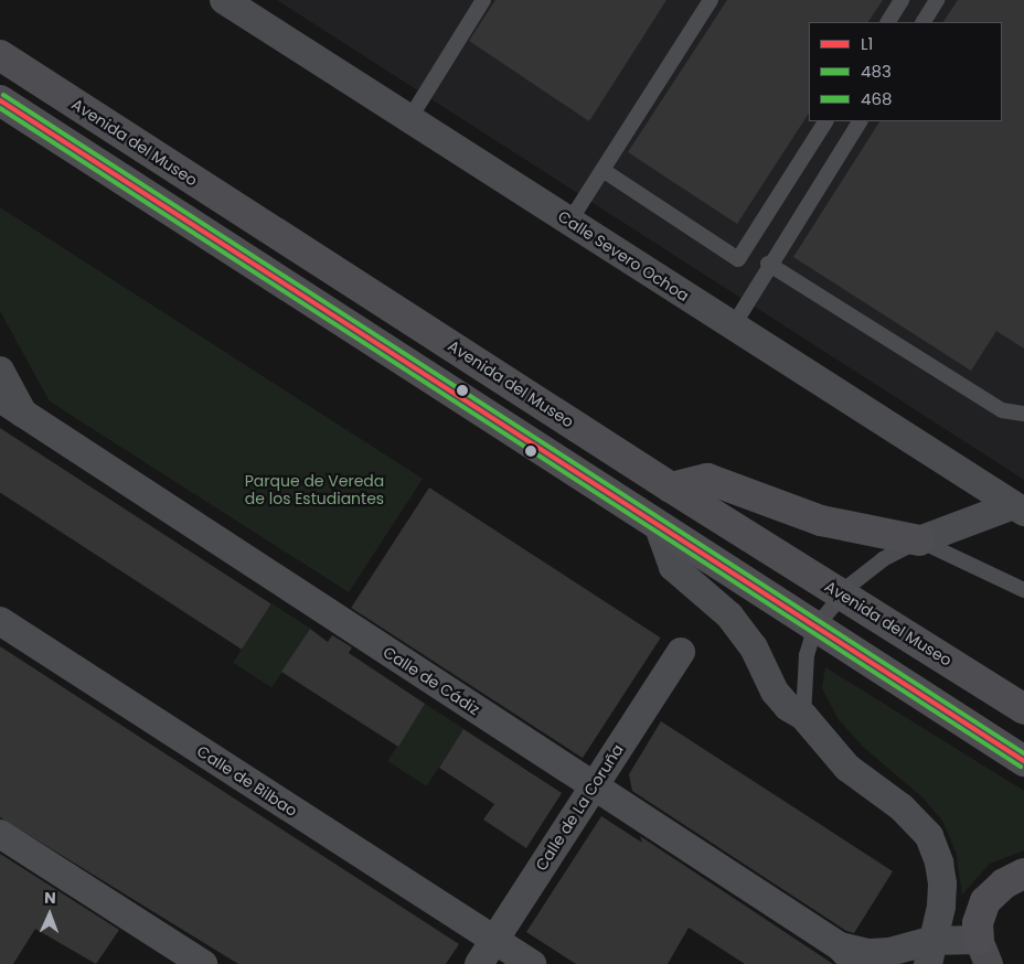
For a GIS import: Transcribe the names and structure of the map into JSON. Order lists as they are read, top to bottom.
{
  "streets": {
    "highway": ["Avenida del Museo"],
    "street": [
      "Calle Severo Ochoa",
      "Calle de Cádiz",
      "Calle de Bilbao",
      "Calle de La Coruña"
    ]
  },
  "crossings": [
    ["Calle de Cádiz", "Calle de La Coruña"],
    ["Calle de Bilbao", "Calle de La Coruña"]
  ],
  "parks": ["Parque de Vereda de los Estudiantes"],
  "lines": ["transit line 468", "transit line L1", "transit line 483"],
  "legend": ["L1", "483", "468"],
  "north": "top"
}
